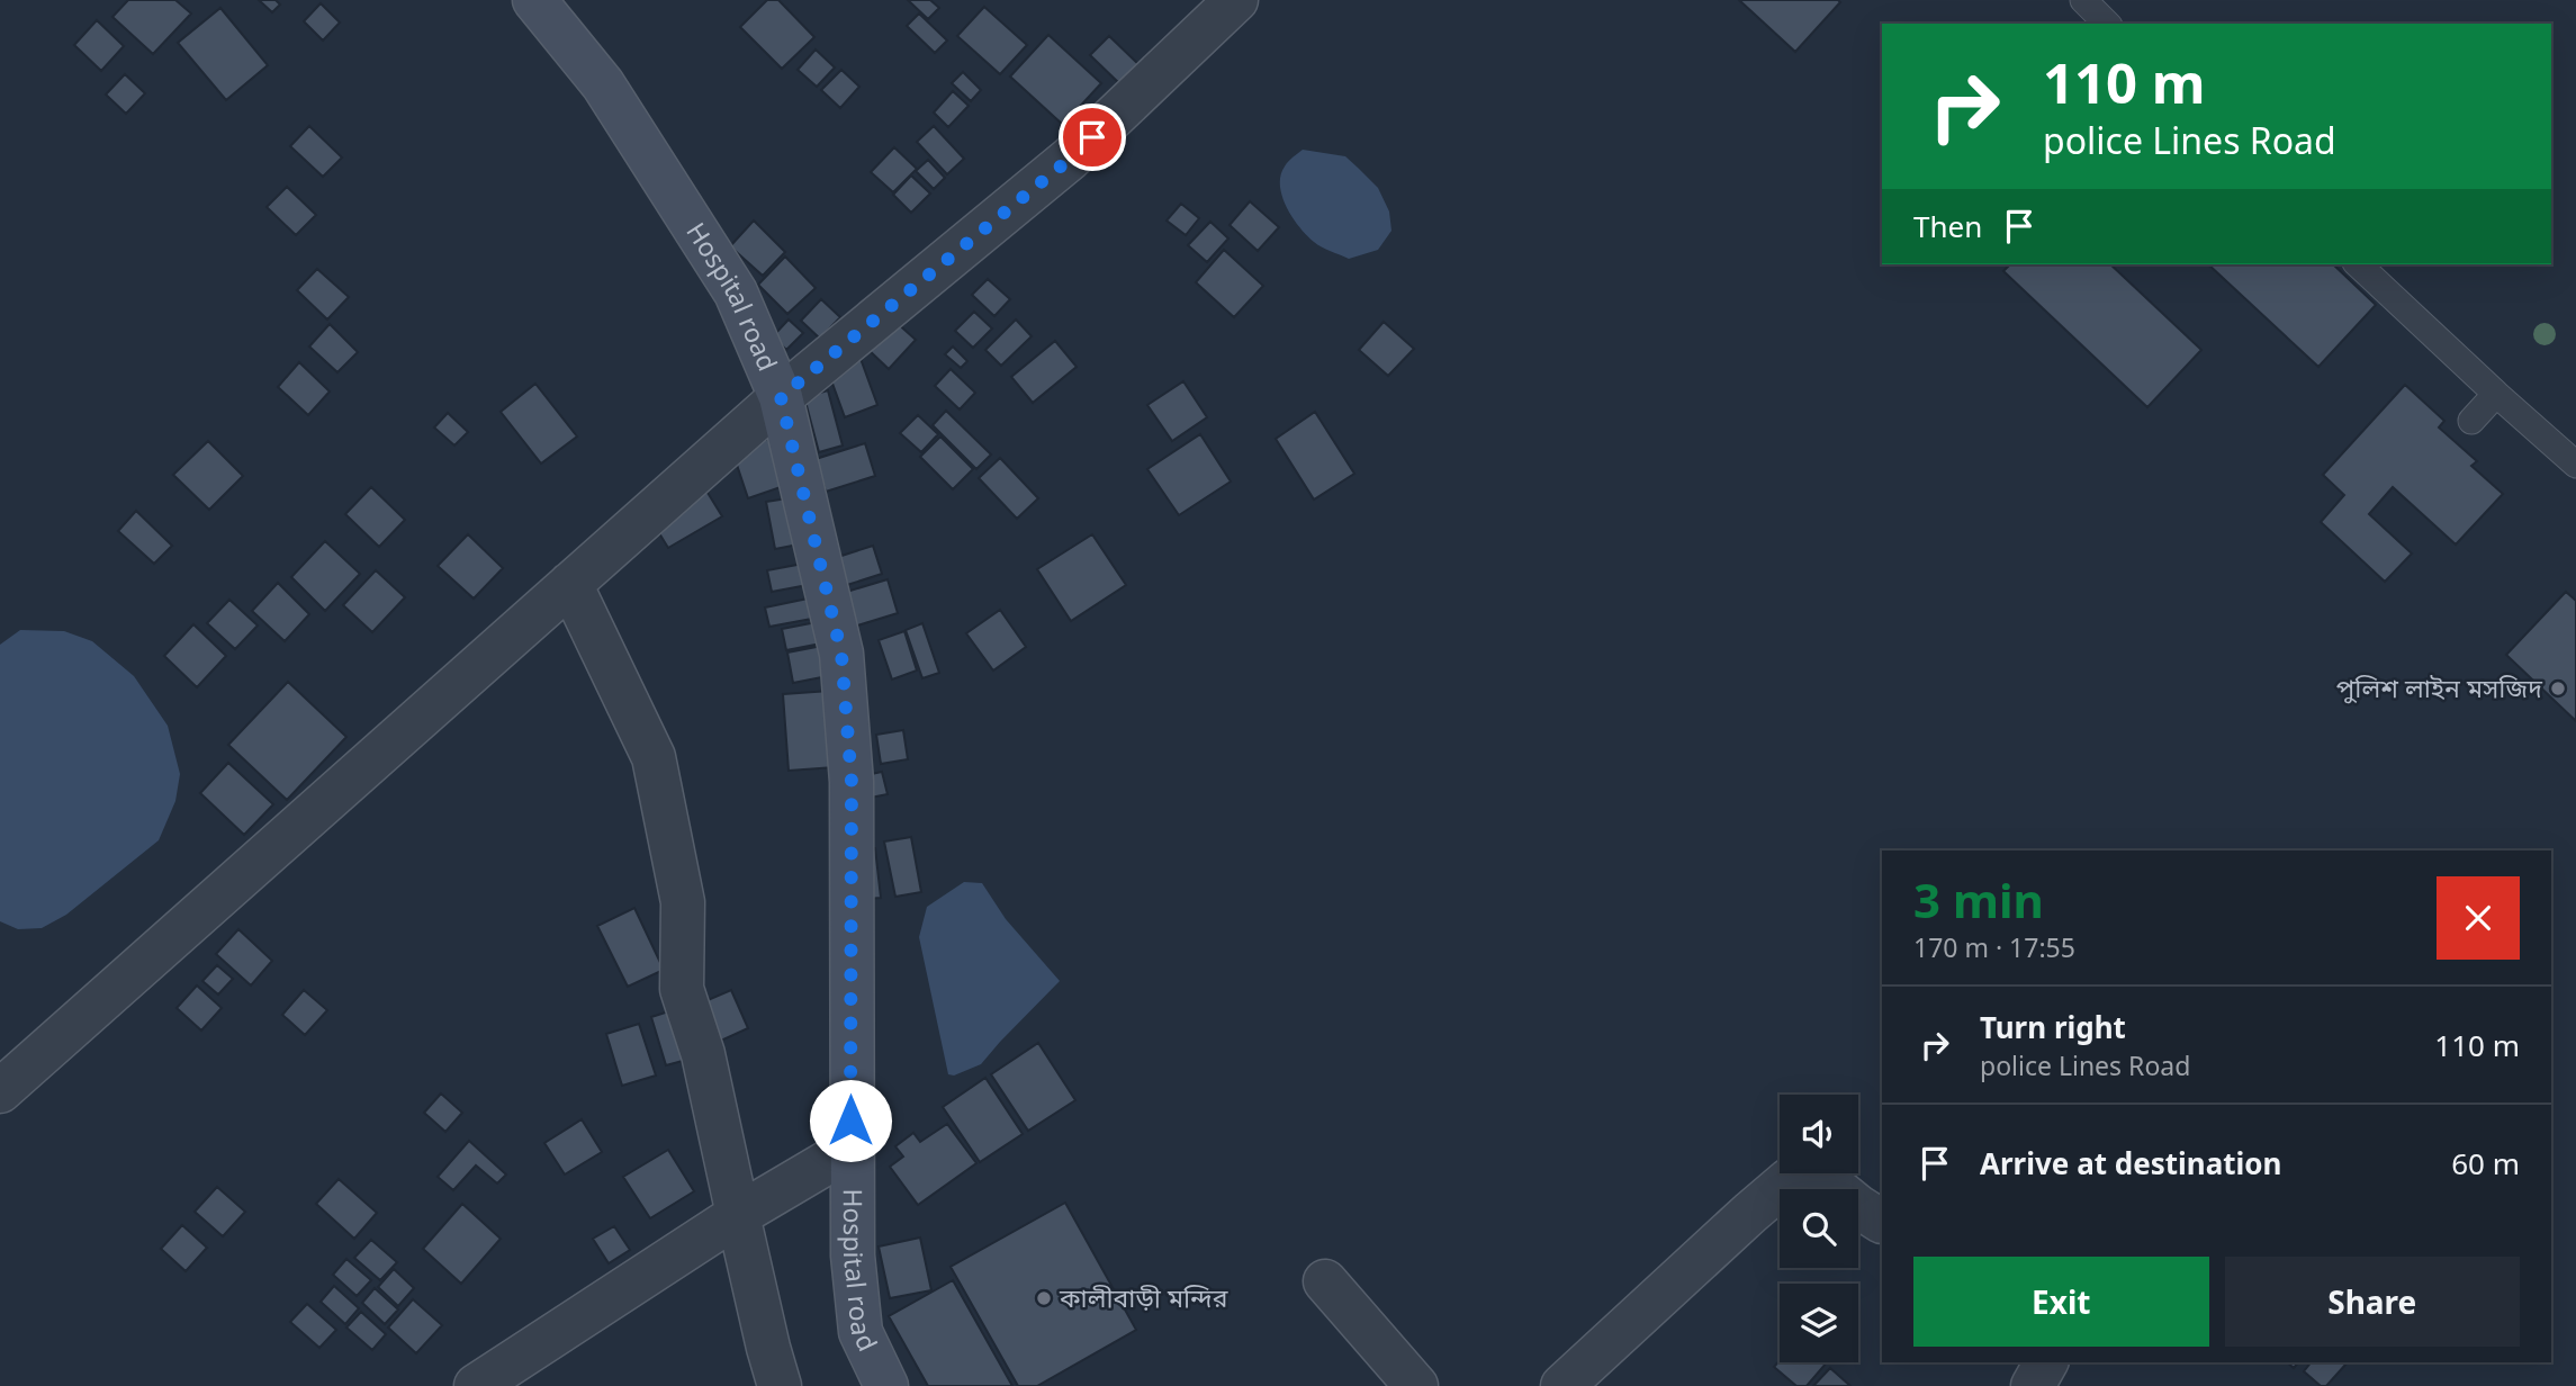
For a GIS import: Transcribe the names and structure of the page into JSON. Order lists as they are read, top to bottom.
{
  "streets": {
    "street": ["Hospital road"]
  },
  "places": ["পুলিশ লাইন মসজিদ", "কালীবাড়ী মন্দির"],
  "page": {
    "turn": ["110 m", "police Lines Road"],
    "then": "Then",
    "heading": ["3 min", "170 m · 17:55"],
    "list": [
      {
        "name": "Turn right",
        "note": "police Lines Road",
        "value": "110 m"
      },
      {
        "name": "Arrive at destination",
        "value": "60 m"
      }
    ],
    "buttons": ["Exit", "Share"]
  }
}
